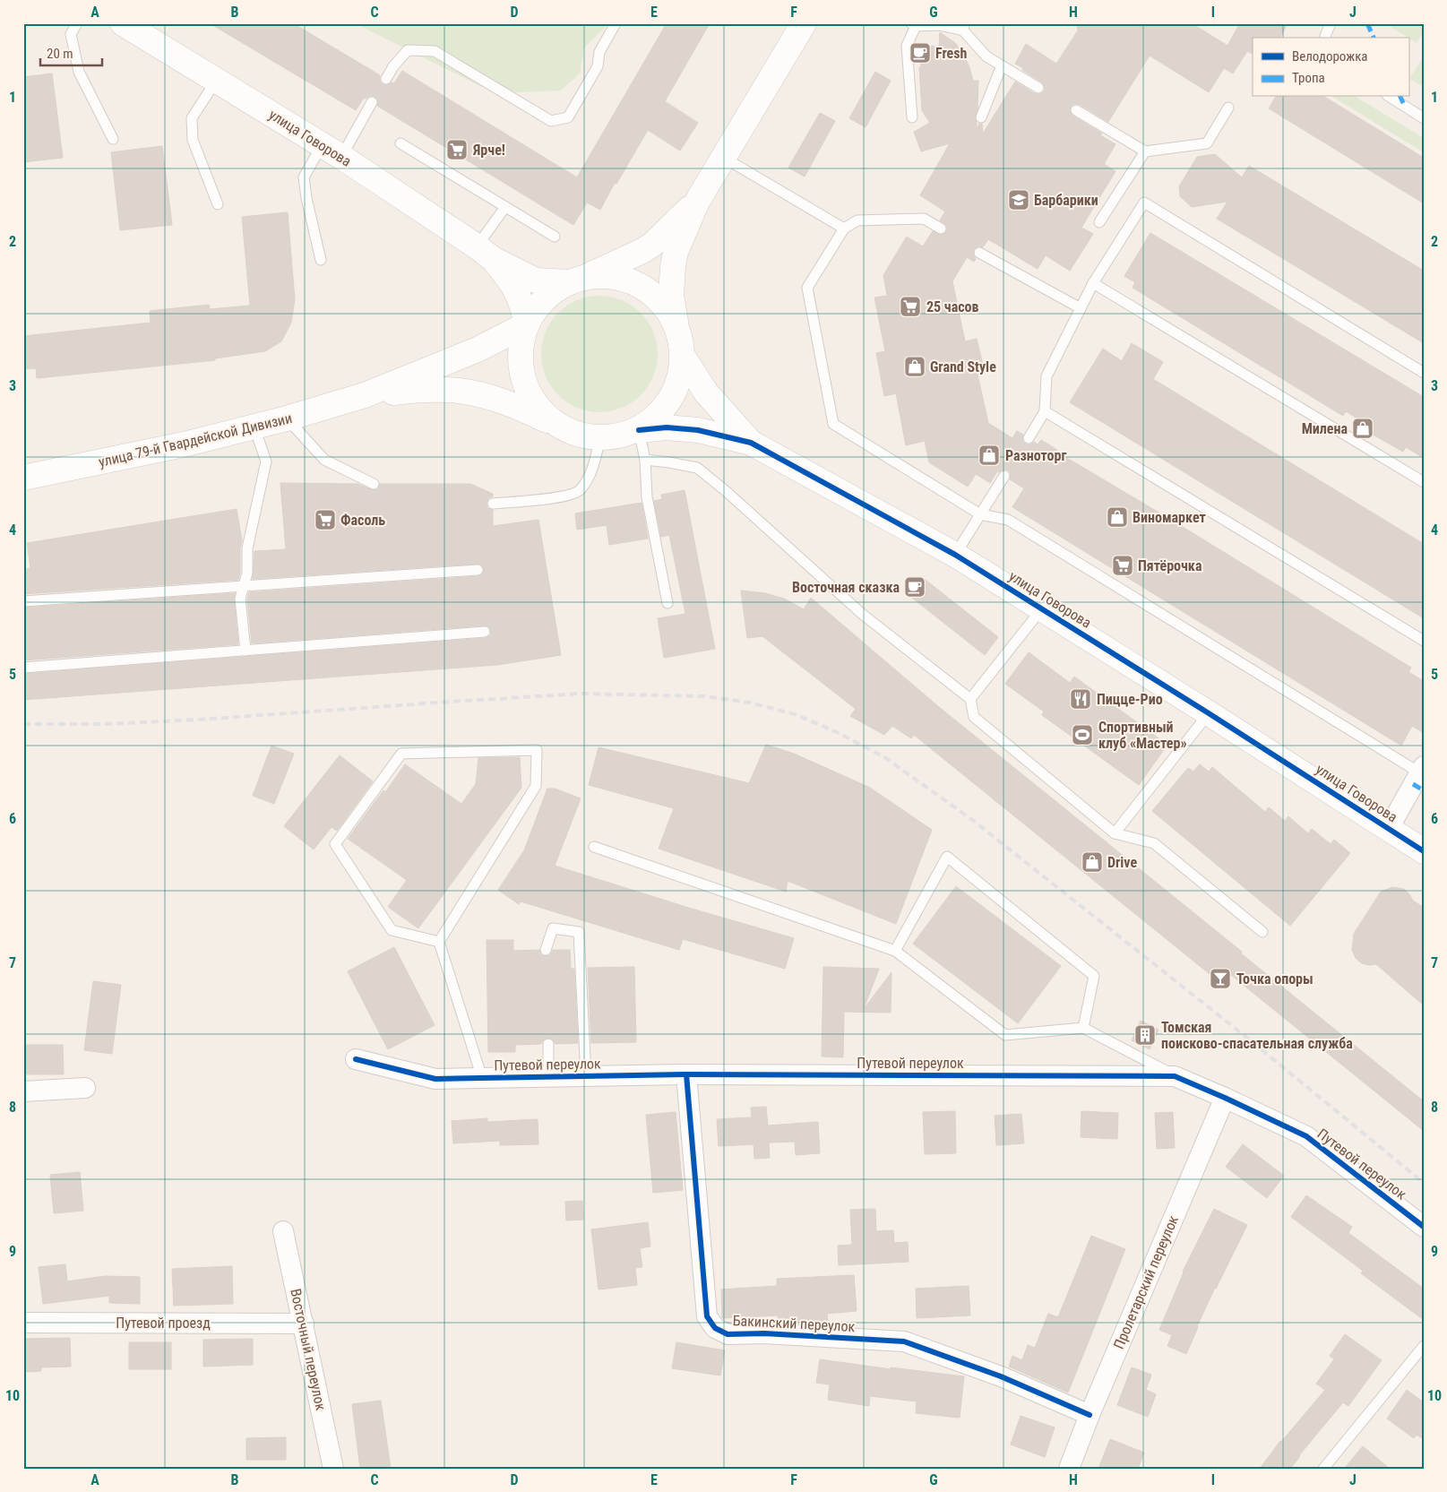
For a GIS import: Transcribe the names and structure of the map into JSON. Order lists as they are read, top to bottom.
{
  "streets": {
    "main road": ["улица Говорова", "улица 79-й Гвардейской Дивизии"],
    "street": [
      "Путевой переулок",
      "Пролетарский переулок",
      "Путевой проезд",
      "Бакинский переулок",
      "Восточный переулок"
    ]
  },
  "crossings": [
    ["улица Говорова", "улица 79-й Гвардейской Дивизии"],
    ["Путевой переулок", "Пролетарский переулок"],
    ["Путевой переулок", "Бакинский переулок"],
    ["Пролетарский переулок", "Бакинский переулок"],
    ["Путевой проезд", "Восточный переулок"]
  ],
  "places": {
    "cafe": ["Fresh", "Восточная сказка"],
    "supermarket": [
      "Ярче!",
      "25 часов",
      "Фасоль",
      "Пятёрочка"
    ],
    "school or university": ["Барбарики"],
    "shop": [
      "Grand Style",
      "Милена",
      "Разноторг",
      "Виномаркет",
      "Drive"
    ],
    "restaurant": ["Пицце-Рио"],
    "sports": ["Спортивный клуб «Мастер»"],
    "bar": ["Точка опоры"],
    "building": ["Томская поисково-спасательная служба"]
  },
  "legend": ["Велодорожка", "Тропа"],
  "scale_bar": "20 m",
  "grid": {
    "columns": [
      "A",
      "B",
      "C",
      "D",
      "E",
      "F",
      "G",
      "H",
      "I",
      "J"
    ],
    "rows": [
      "1",
      "2",
      "3",
      "4",
      "5",
      "6",
      "7",
      "8",
      "9",
      "10"
    ]
  }
}
